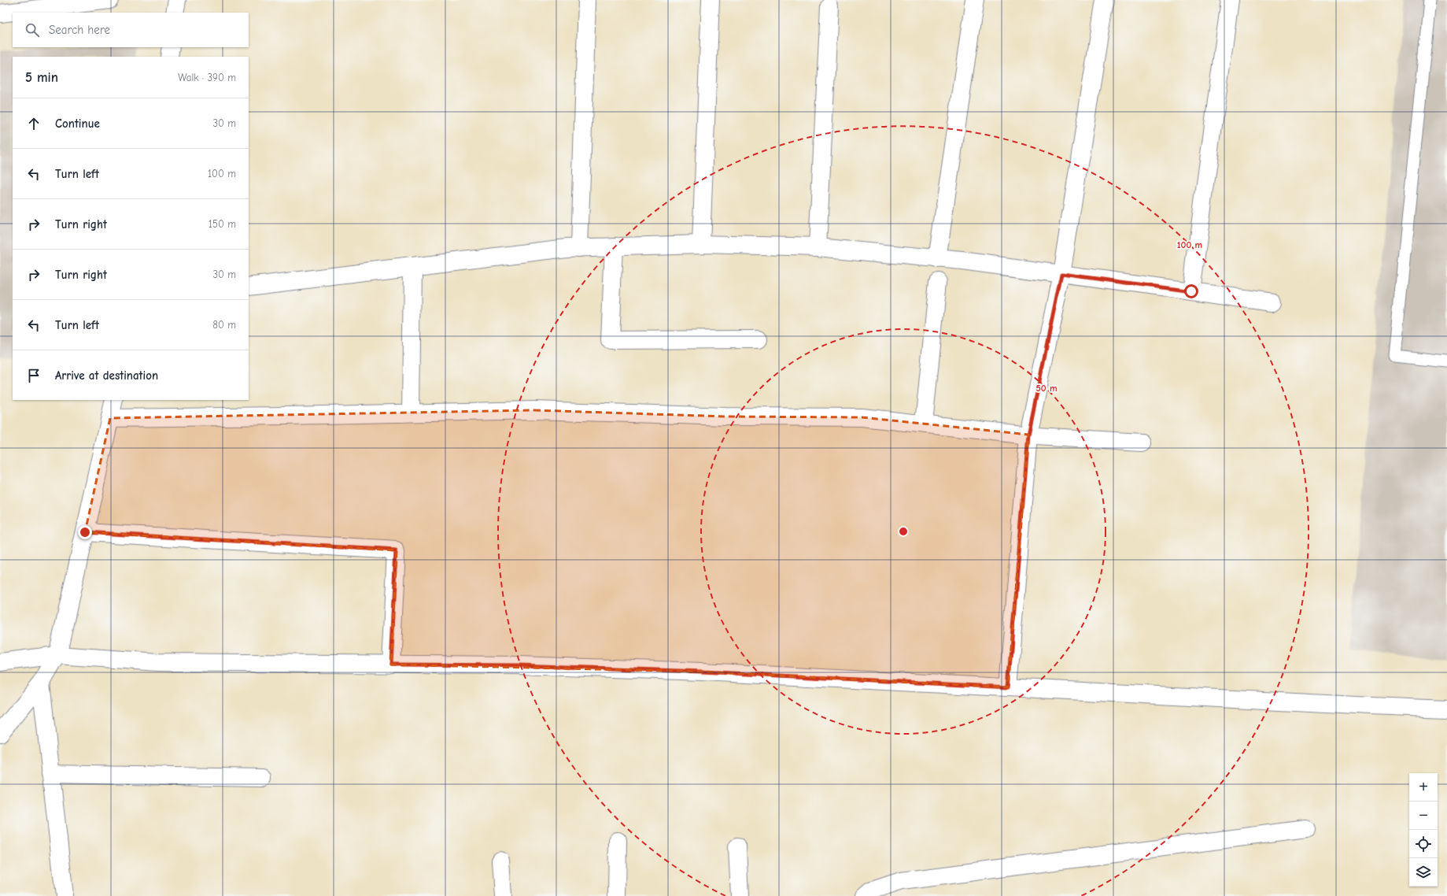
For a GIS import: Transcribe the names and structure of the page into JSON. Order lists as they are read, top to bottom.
{
  "page": {
    "search": "Search here",
    "heading": ["5 min", "Walk · 390 m"],
    "list": [
      ["Continue", "30 m"],
      ["Turn left", "100 m"],
      ["Turn right", "150 m"],
      ["Turn right", "30 m"],
      ["Turn left", "80 m"],
      "Arrive at destination"
    ],
    "map_buttons": ["+", "−"]
  },
  "rings": ["100 m", "50 m"]
}
